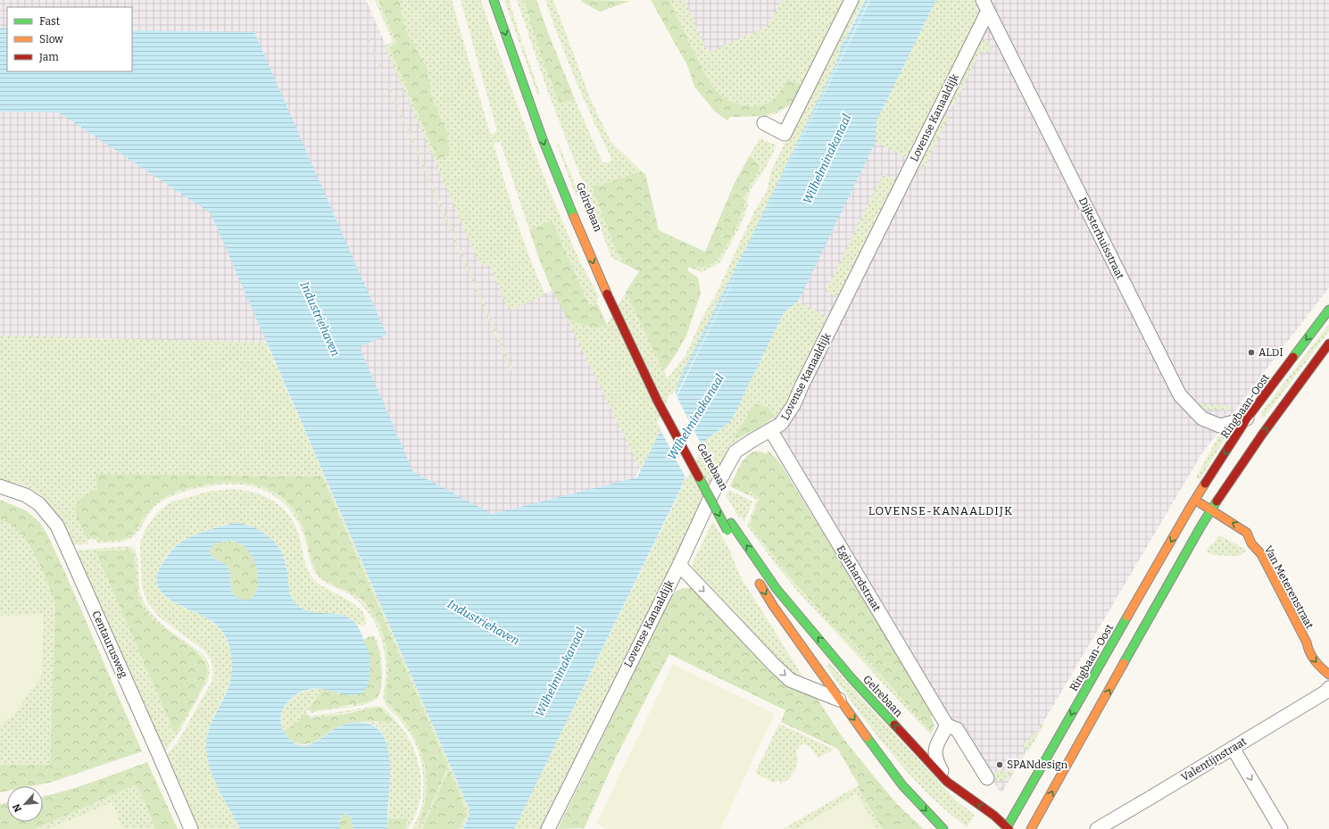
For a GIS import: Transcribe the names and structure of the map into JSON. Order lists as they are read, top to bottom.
{
  "streets": {
    "street": [
      "Lovense Kanaaldijk",
      "Gelrebaan",
      "Dijksterhuisstraat",
      "Ringbaan-Oost",
      "Eginhardstraat",
      "Van Meterenstraat",
      "Centaurusweg",
      "Valentijnstraat"
    ]
  },
  "crossings": [
    ["Lovense Kanaaldijk", "Dijksterhuisstraat"],
    ["Lovense Kanaaldijk", "Eginhardstraat"],
    ["Gelrebaan", "Ringbaan-Oost"],
    ["Dijksterhuisstraat", "Ringbaan-Oost"],
    ["Ringbaan-Oost", "Van Meterenstraat"]
  ],
  "districts": ["LOVENSE-KANAALDIJK"],
  "water": ["Wilhelminakanaal", "Industriehaven"],
  "places": ["ALDI", "SPANdesign"],
  "legend": ["Fast", "Slow", "Jam"],
  "north": "bottom left"
}
